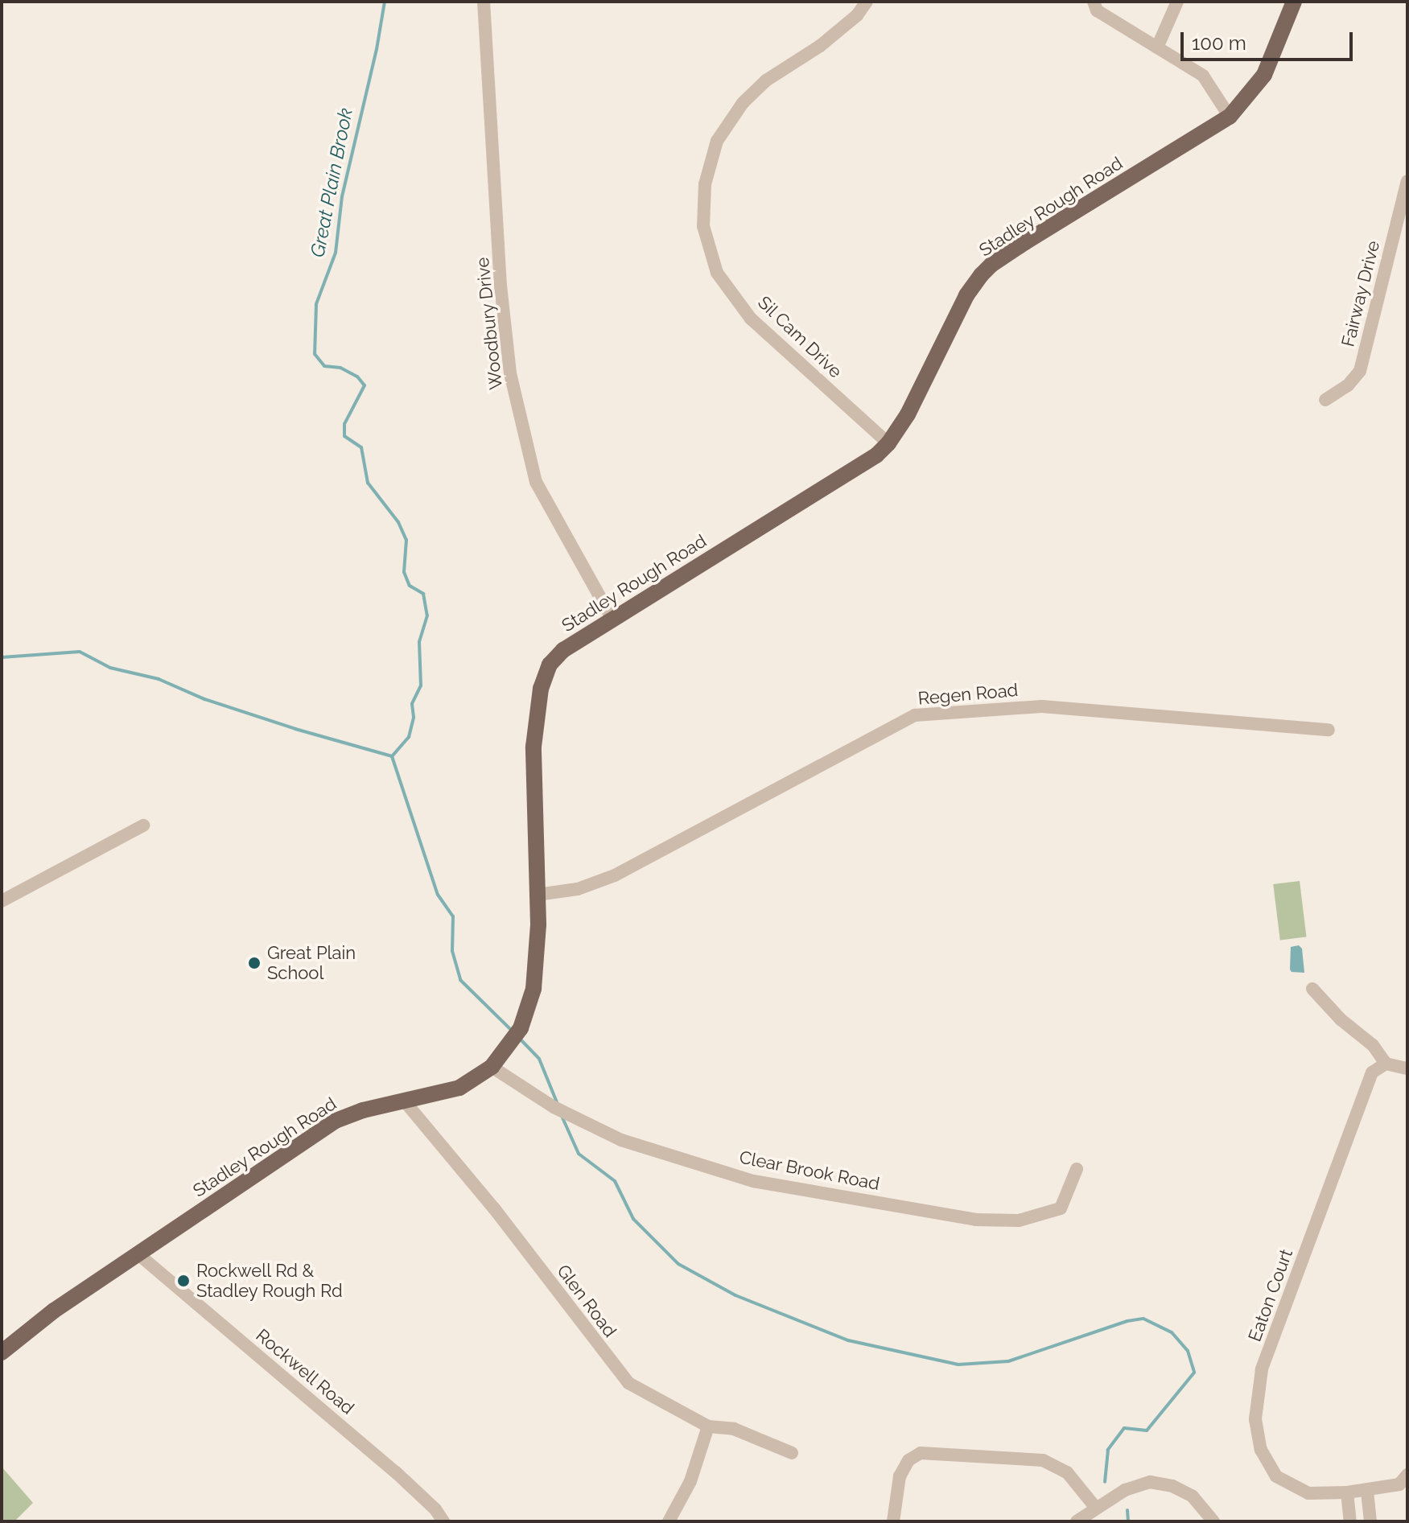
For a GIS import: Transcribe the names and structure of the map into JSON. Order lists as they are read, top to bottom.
{
  "streets": {
    "main road": ["Stadley Rough Road"],
    "street": [
      "Fairway Drive",
      "Woodbury Drive",
      "Sil Cam Drive",
      "Regen Road",
      "Clear Brook Road",
      "Eaton Court",
      "Glen Road",
      "Rockwell Road"
    ]
  },
  "crossings": [
    ["Stadley Rough Road", "Woodbury Drive"],
    ["Stadley Rough Road", "Sil Cam Drive"],
    ["Stadley Rough Road", "Regen Road"],
    ["Stadley Rough Road", "Clear Brook Road"],
    ["Stadley Rough Road", "Glen Road"],
    ["Stadley Rough Road", "Rockwell Road"]
  ],
  "water": ["Great Plain Brook"],
  "places": ["Great Plain School", "Rockwell Rd & Stadley Rough Rd"],
  "scale_bar": "100 m"
}
